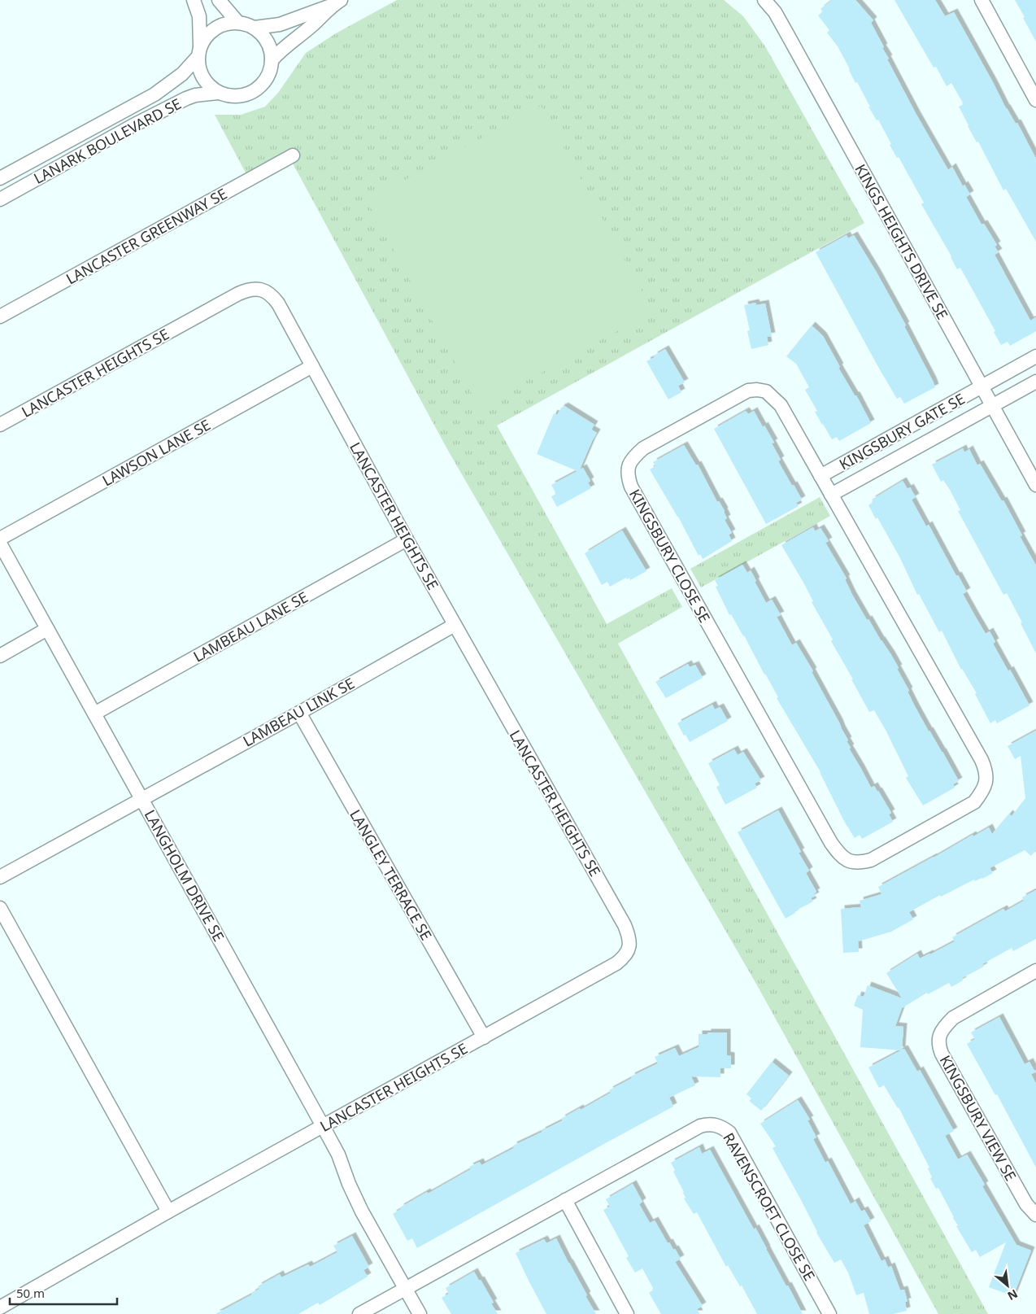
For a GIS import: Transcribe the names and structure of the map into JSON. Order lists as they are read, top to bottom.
{
  "streets": {
    "street": [
      "LANARK BOULEVARD SE",
      "LANCASTER GREENWAY SE",
      "KINGS HEIGHTS DRIVE SE",
      "LANCASTER HEIGHTS SE",
      "KINGSBURY GATE SE",
      "LAWSON LANE SE",
      "KINGSBURY CLOSE SE",
      "LAMBEAU LANE SE",
      "LAMBEAU LINK SE",
      "LANGLEY TERRACE SE",
      "LANGHOLM DRIVE SE",
      "KINGSBURY VIEW SE",
      "RAVENSCROFT CLOSE SE"
    ]
  },
  "crossings": [
    ["KINGS HEIGHTS DRIVE SE", "KINGSBURY GATE SE"],
    ["LANCASTER HEIGHTS SE", "LAWSON LANE SE"],
    ["LANCASTER HEIGHTS SE", "LAMBEAU LANE SE"],
    ["LANCASTER HEIGHTS SE", "LAMBEAU LINK SE"],
    ["LANCASTER HEIGHTS SE", "LANGLEY TERRACE SE"],
    ["LANCASTER HEIGHTS SE", "LANGHOLM DRIVE SE"],
    ["KINGSBURY GATE SE", "KINGSBURY CLOSE SE"],
    ["LAMBEAU LANE SE", "LANGHOLM DRIVE SE"],
    ["LAMBEAU LINK SE", "LANGLEY TERRACE SE"],
    ["LAMBEAU LINK SE", "LANGHOLM DRIVE SE"],
    ["LANGHOLM DRIVE SE", "RAVENSCROFT CLOSE SE"]
  ],
  "scale_bar": "50 m",
  "north": "bottom right"
}
